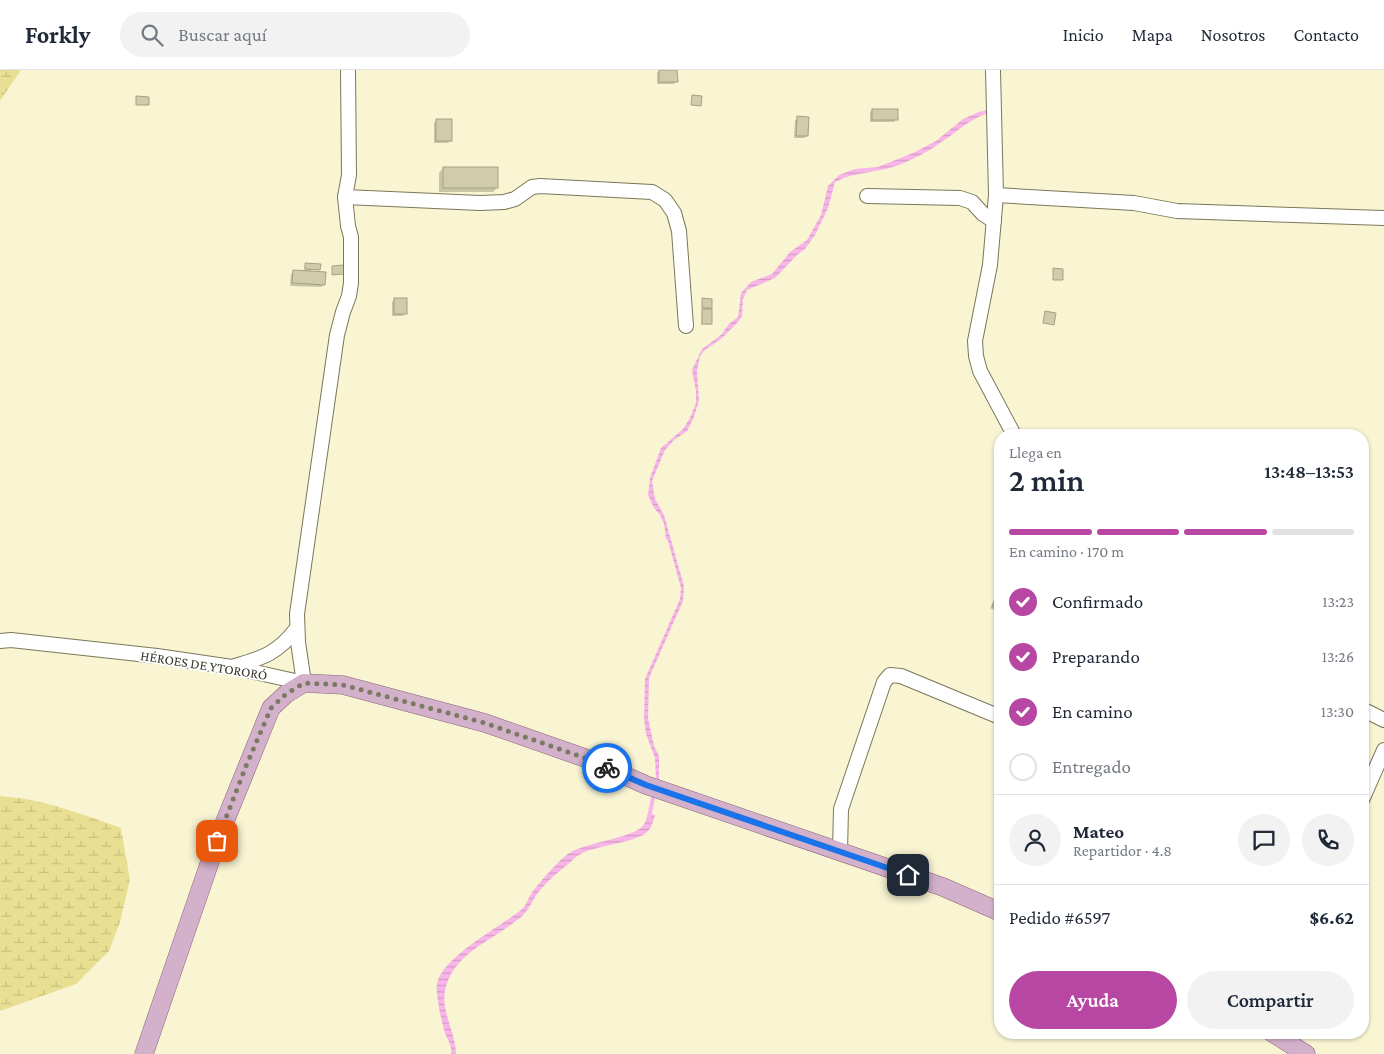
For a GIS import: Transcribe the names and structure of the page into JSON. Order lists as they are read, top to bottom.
{
  "streets": {
    "main road": ["HÉROES DE YTORORÓ"]
  },
  "page": {
    "header": "Forkly",
    "search": "Buscar aquí",
    "nav": [
      "Inicio",
      "Mapa",
      "Nosotros",
      "Contacto"
    ],
    "heading": ["2 min", "Llega en", "13:48–13:53"],
    "panel": [
      "Mateo",
      "Repartidor · 4.8",
      "Pedido #6597",
      "$6.62"
    ],
    "bar": "En camino · 170 m",
    "list": [
      ["Confirmado", "13:23"],
      ["Preparando", "13:26"],
      ["En camino", "13:30"],
      "Entregado"
    ],
    "buttons": ["Ayuda", "Compartir"]
  }
}
